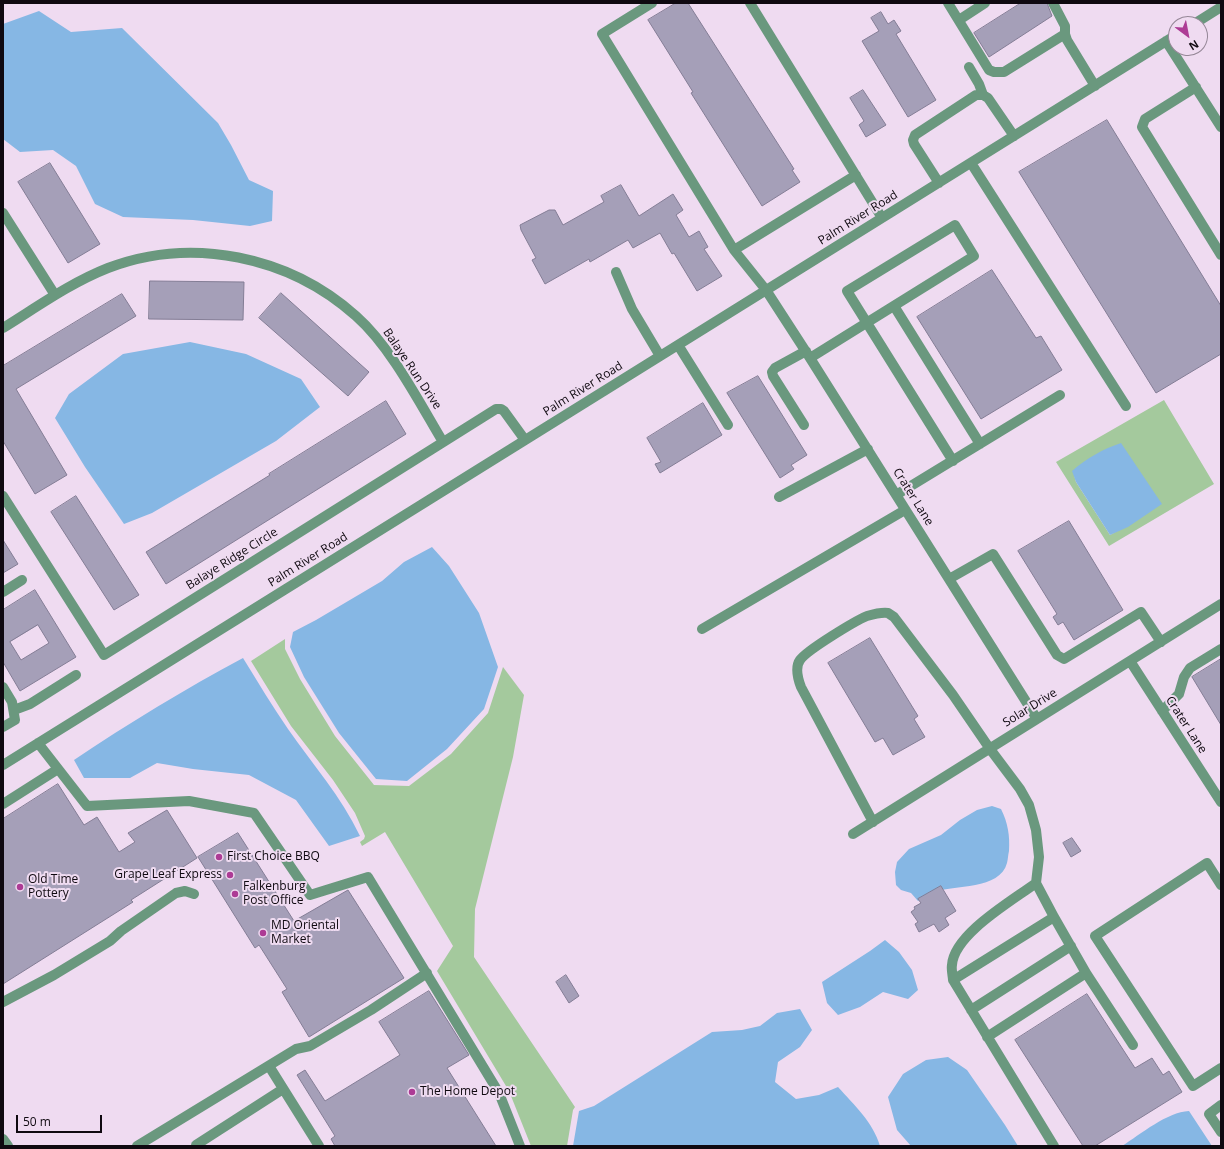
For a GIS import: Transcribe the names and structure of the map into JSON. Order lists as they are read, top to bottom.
{
  "streets": {
    "street": [
      "Palm River Road",
      "Balaye Run Drive",
      "Crater Lane",
      "Balaye Ridge Circle",
      "Solar Drive"
    ]
  },
  "crossings": [
    ["Palm River Road", "Crater Lane"],
    ["Palm River Road", "Balaye Ridge Circle"],
    ["Balaye Run Drive", "Balaye Ridge Circle"],
    ["Crater Lane", "Solar Drive"]
  ],
  "places": [
    "First Choice BBQ",
    "Grape Leaf Express",
    "Old Time Pottery",
    "Falkenburg Post Office",
    "MD Oriental Market",
    "The Home Depot"
  ],
  "scale_bar": "50 m",
  "north": "bottom right"
}
